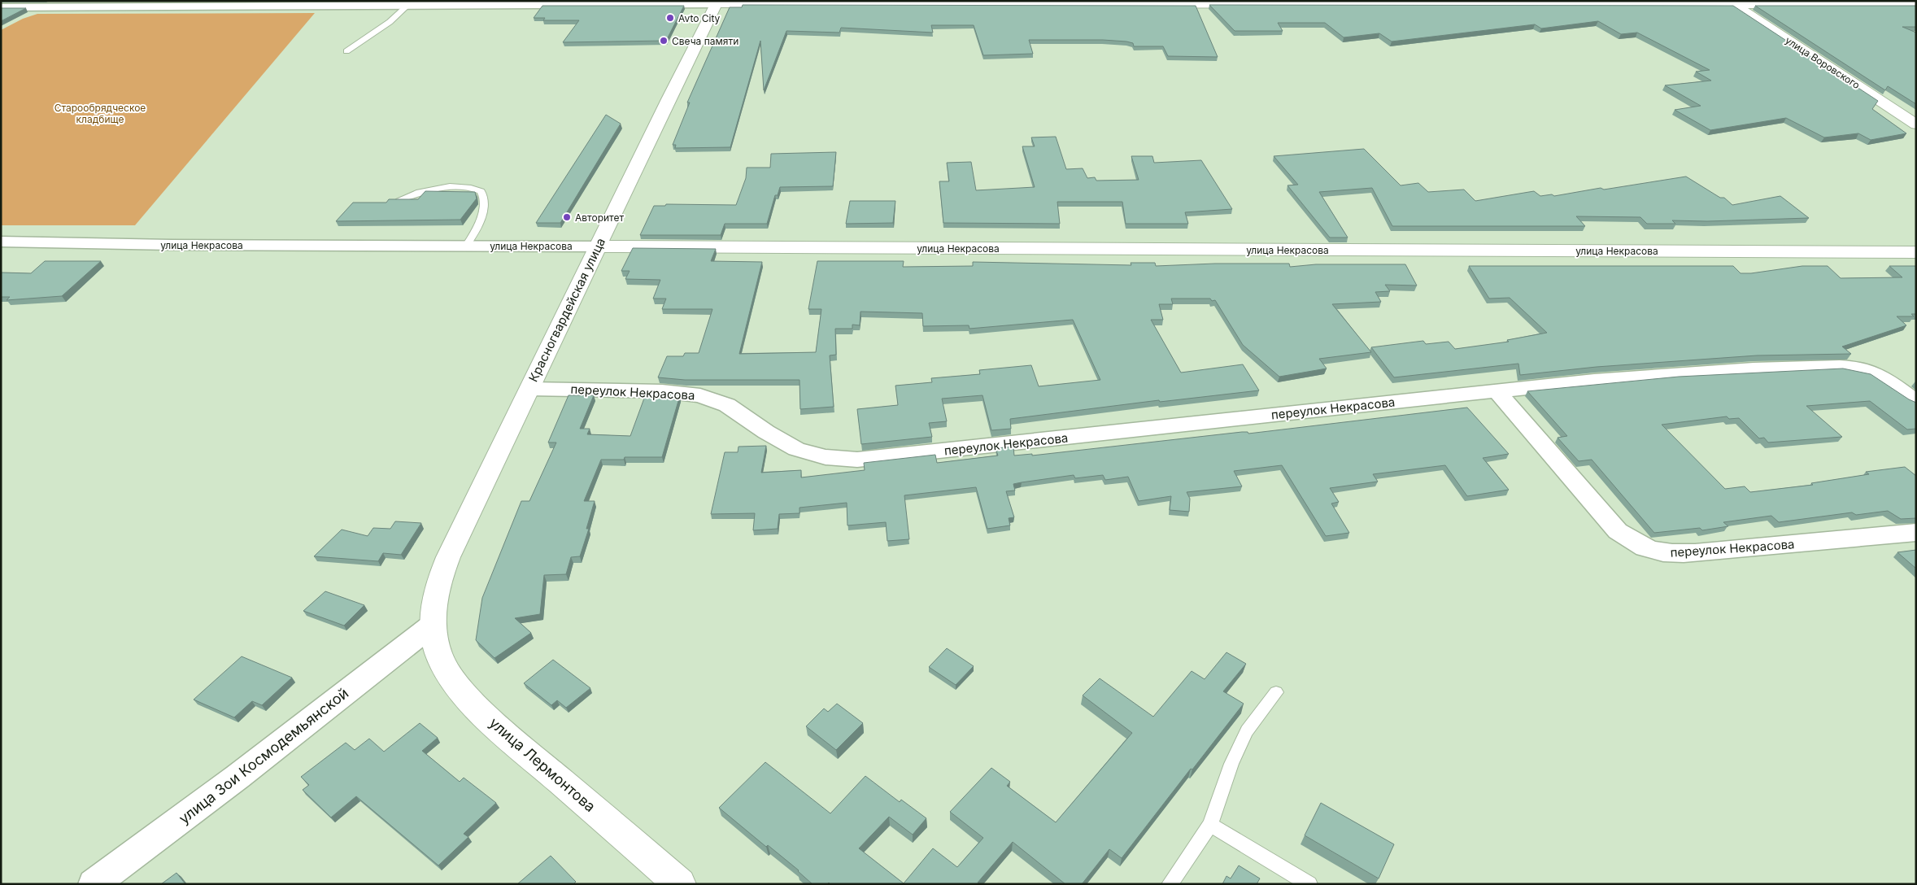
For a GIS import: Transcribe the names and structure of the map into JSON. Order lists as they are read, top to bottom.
{
  "streets": {
    "street": [
      "улица Воровского",
      "улица Некрасова",
      "Красногвардейская улица",
      "переулок Некрасова",
      "улица Зои Космодемьянской",
      "улица Лермонтова"
    ]
  },
  "crossings": [
    ["улица Некрасова", "Красногвардейская улица"],
    ["Красногвардейская улица", "переулок Некрасова"],
    ["Красногвардейская улица", "улица Зои Космодемьянской"],
    ["Красногвардейская улица", "улица Лермонтова"],
    ["улица Зои Космодемьянской", "улица Лермонтова"]
  ],
  "parks": ["Старообрядческое кладбище"],
  "places": ["Avto City", "Свеча памяти", "Авторитет"]
}
